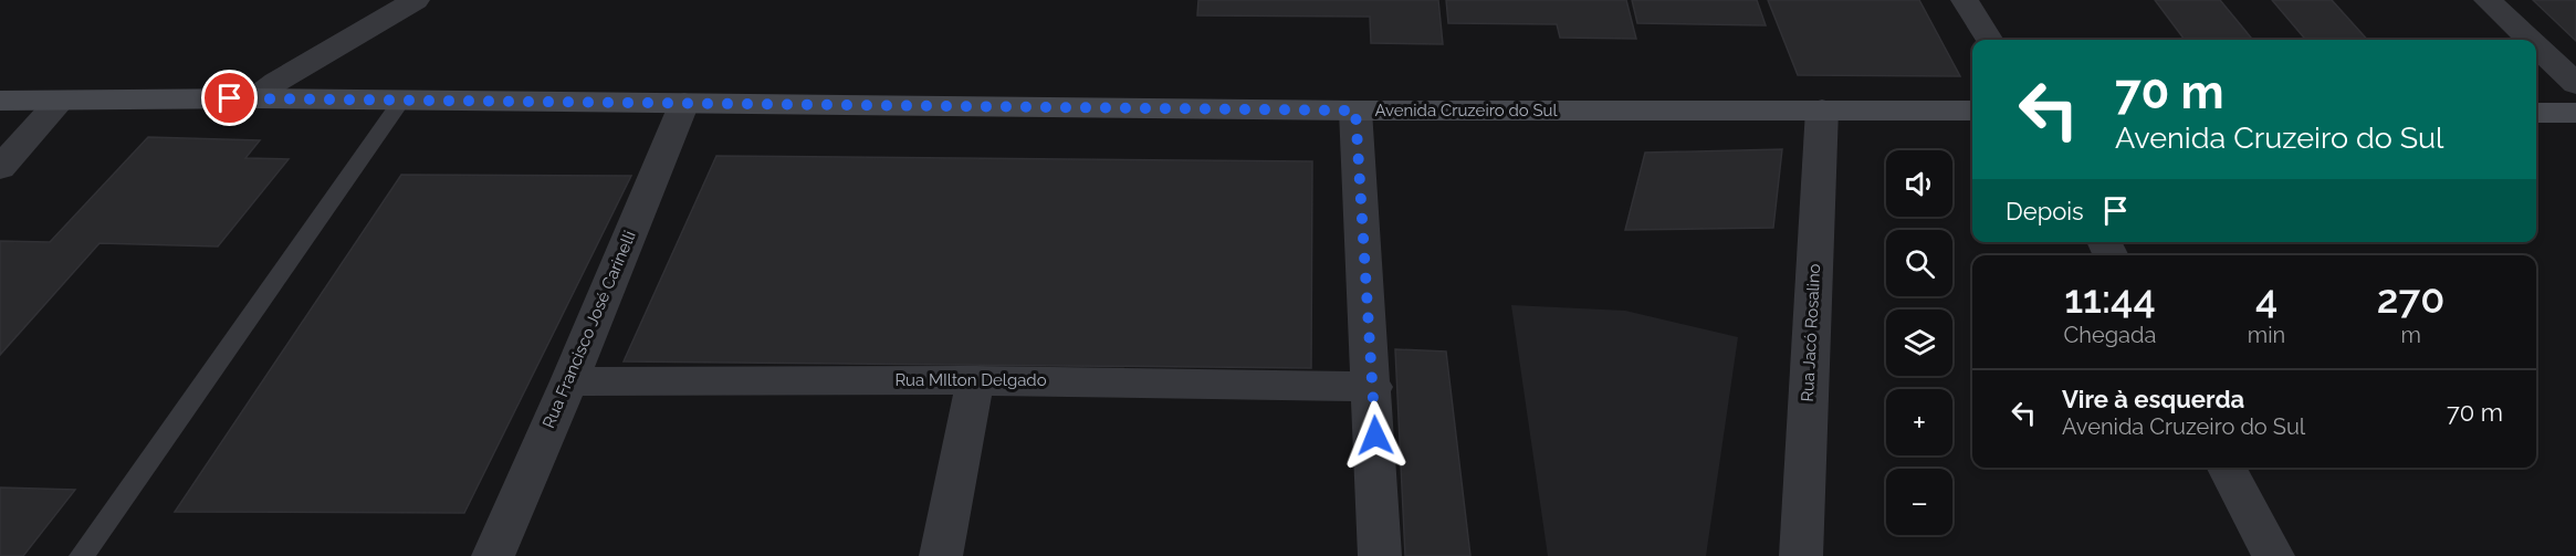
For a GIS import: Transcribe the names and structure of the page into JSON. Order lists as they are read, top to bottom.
{
  "streets": {
    "street": [
      "Avenida Cruzeiro do Sul",
      "Rua Francisco José Carinelli",
      "Rua Jacó Rosalino",
      "Rua MIlton Delgado"
    ]
  },
  "crossings": [
    ["Avenida Cruzeiro do Sul", "Rua Francisco José Carinelli"],
    ["Avenida Cruzeiro do Sul", "Rua Jacó Rosalino"],
    ["Rua Francisco José Carinelli", "Rua MIlton Delgado"]
  ],
  "page": {
    "turn": ["70 m", "Avenida Cruzeiro do Sul"],
    "map_buttons": ["+", "−"],
    "then": "Depois",
    "eta": [
      "11:44",
      "Chegada",
      "4",
      "min",
      "270",
      "m"
    ],
    "list": [
      {
        "name": "Vire à esquerda",
        "note": "Avenida Cruzeiro do Sul",
        "value": "70 m"
      }
    ]
  }
}
